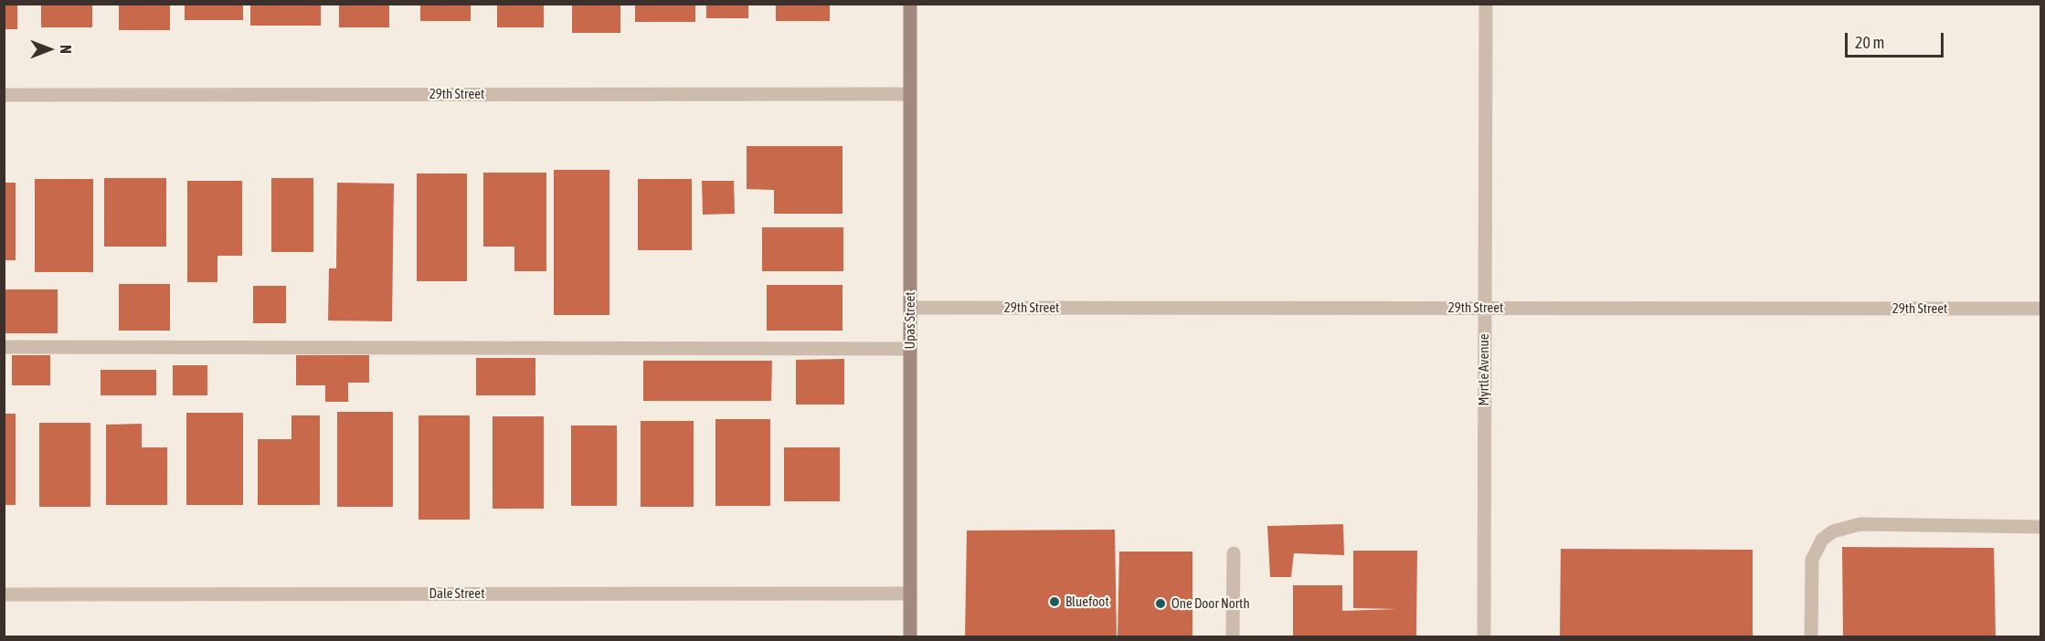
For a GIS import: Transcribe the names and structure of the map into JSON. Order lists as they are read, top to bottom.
{
  "streets": {
    "main road": ["Upas Street"],
    "street": ["29th Street", "Myrtle Avenue", "Dale Street"]
  },
  "crossings": [
    ["29th Street", "Upas Street"],
    ["29th Street", "Myrtle Avenue"],
    ["Upas Street", "Dale Street"]
  ],
  "places": ["Bluefoot", "One Door North"],
  "scale_bar": "20 m",
  "north": "right"
}
